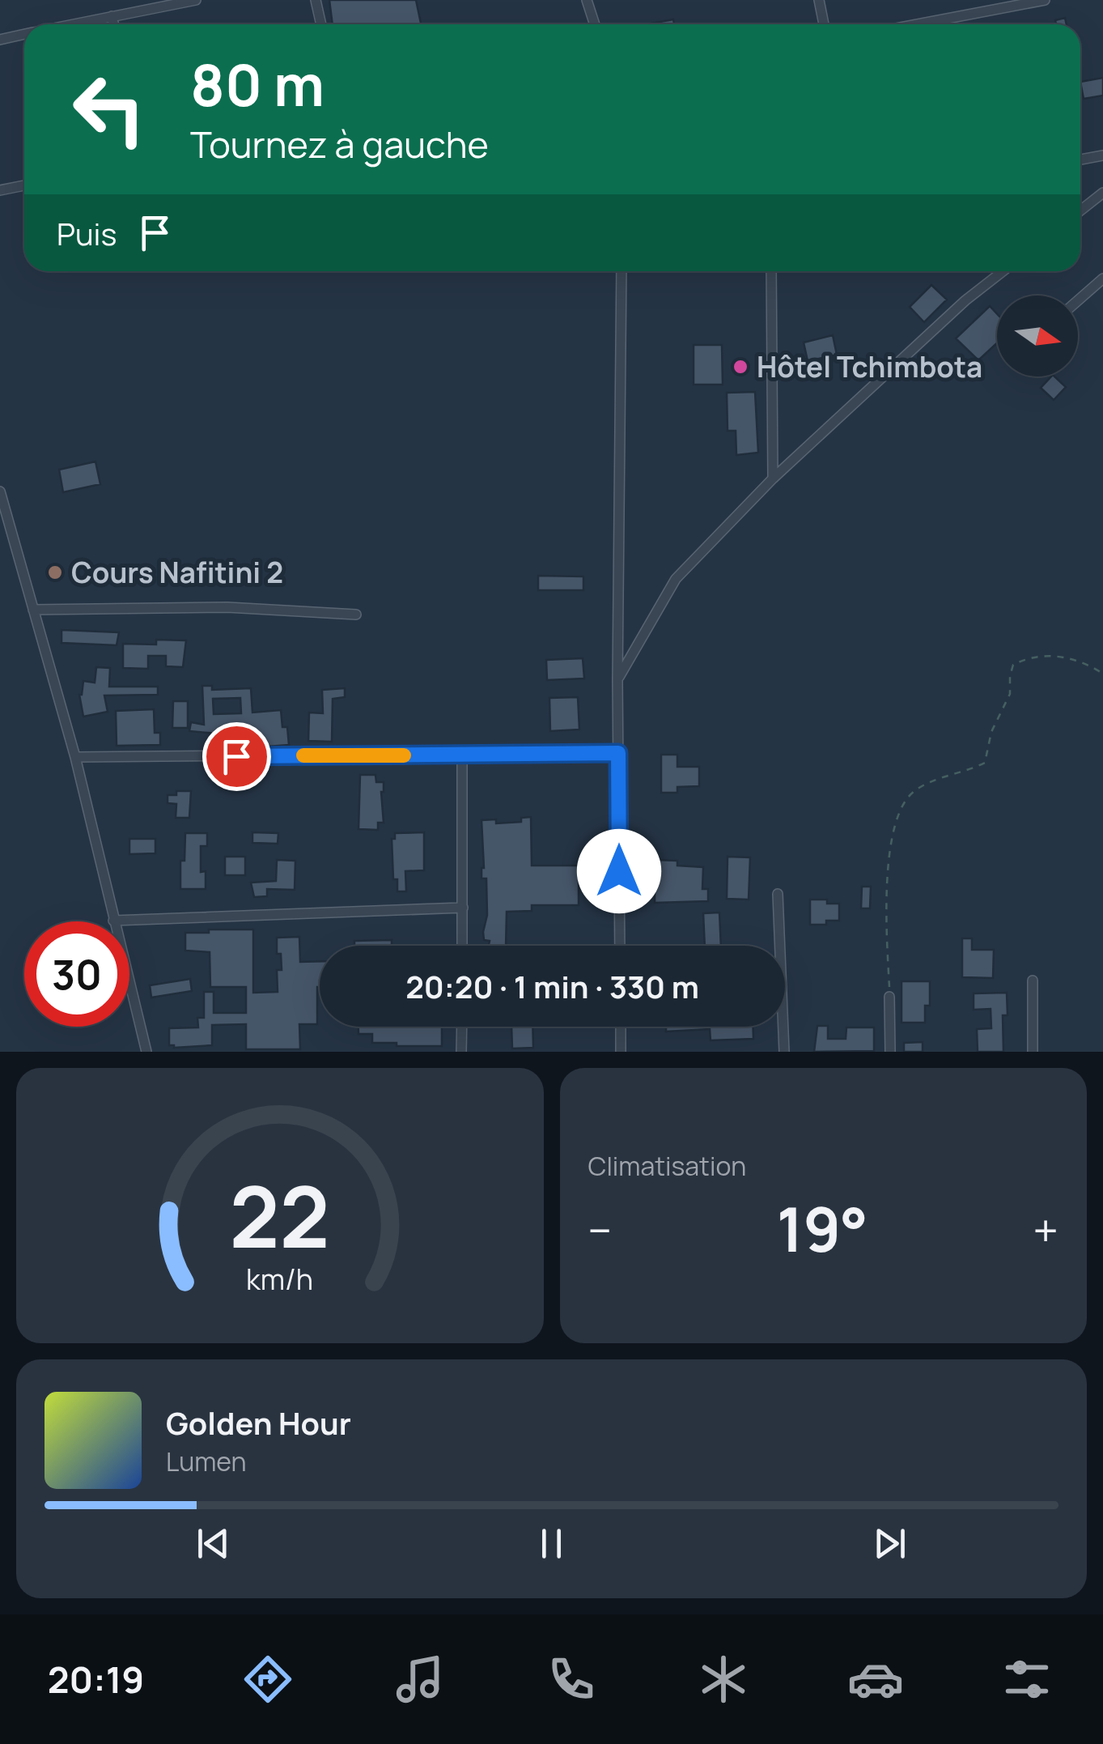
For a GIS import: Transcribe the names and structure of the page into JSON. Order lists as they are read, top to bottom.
{
  "places": ["Hôtel Tchimbota", "Cours Nafitini 2"],
  "north": "right",
  "page": {
    "turn": ["80 m", "Tournez à gauche"],
    "then": "Puis",
    "limit": "30",
    "trip": "20:20 · 1 min · 330 m",
    "tile": "Climatisation",
    "heat": ["−", "19°", "+"],
    "song": ["Golden Hour", "Lumen"],
    "tabs": "20:19",
    "gauge": ["22", "km/h"]
  }
}
